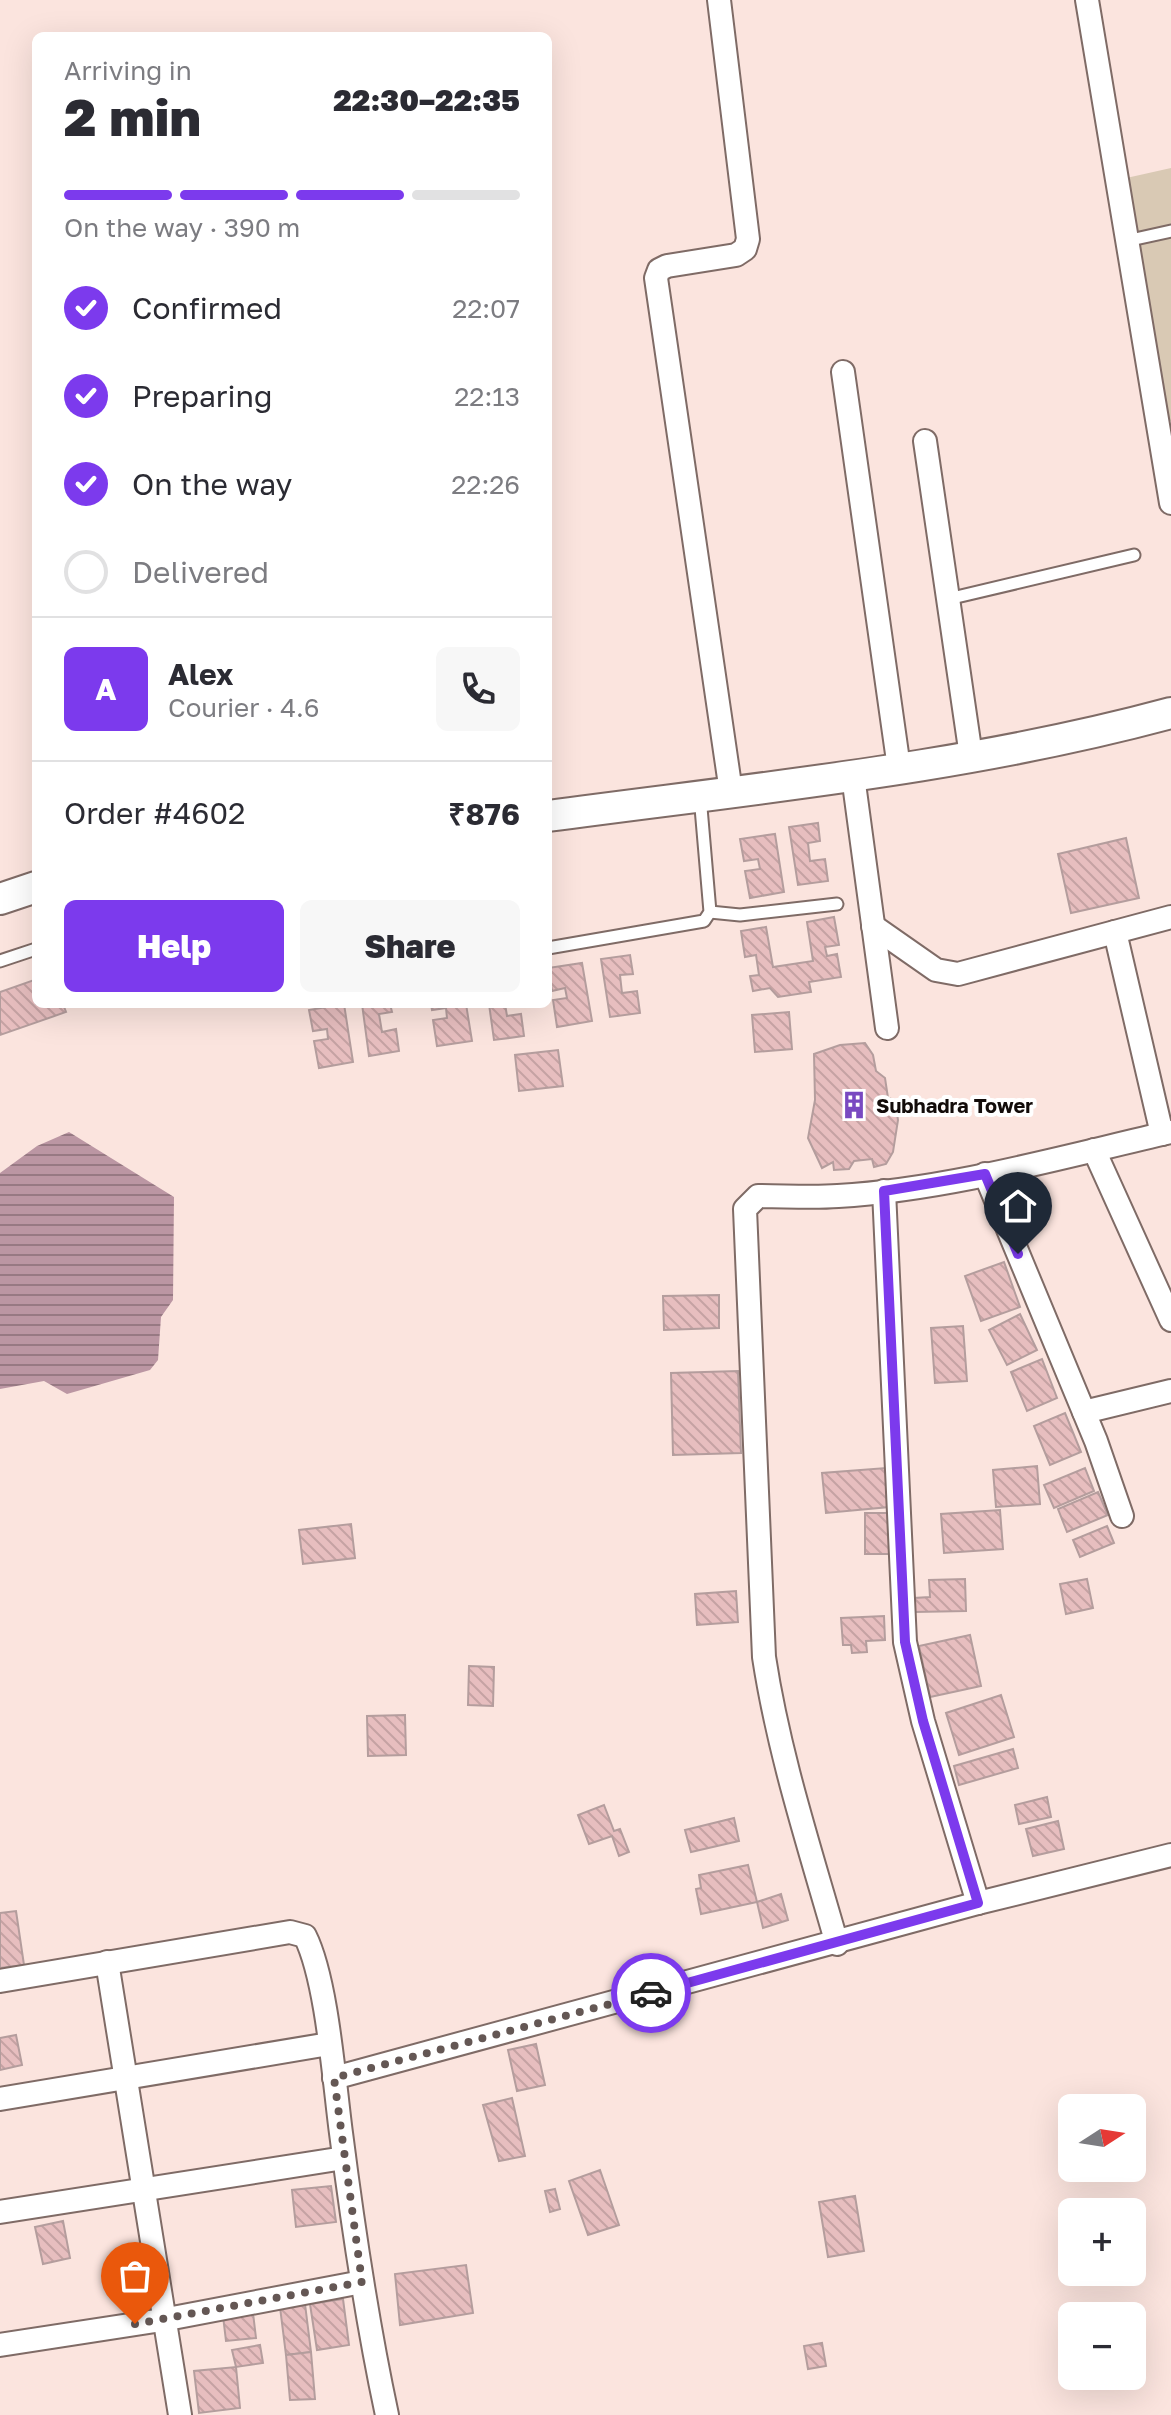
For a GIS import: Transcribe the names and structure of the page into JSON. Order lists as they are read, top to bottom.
{
  "places": {
    "building": ["Subhadra Tower"]
  },
  "north": "right",
  "page": {
    "heading": ["2 min", "Arriving in", "22:30–22:35"],
    "panel": [
      "Alex",
      "Courier · 4.6",
      "Order #4602",
      "₹876"
    ],
    "bar": "On the way · 390 m",
    "list": [
      ["Confirmed", "22:07"],
      ["Preparing", "22:13"],
      ["On the way", "22:26"],
      "Delivered"
    ],
    "round": "A",
    "buttons": ["Help", "Share"],
    "map_buttons": ["+", "−"]
  }
}
